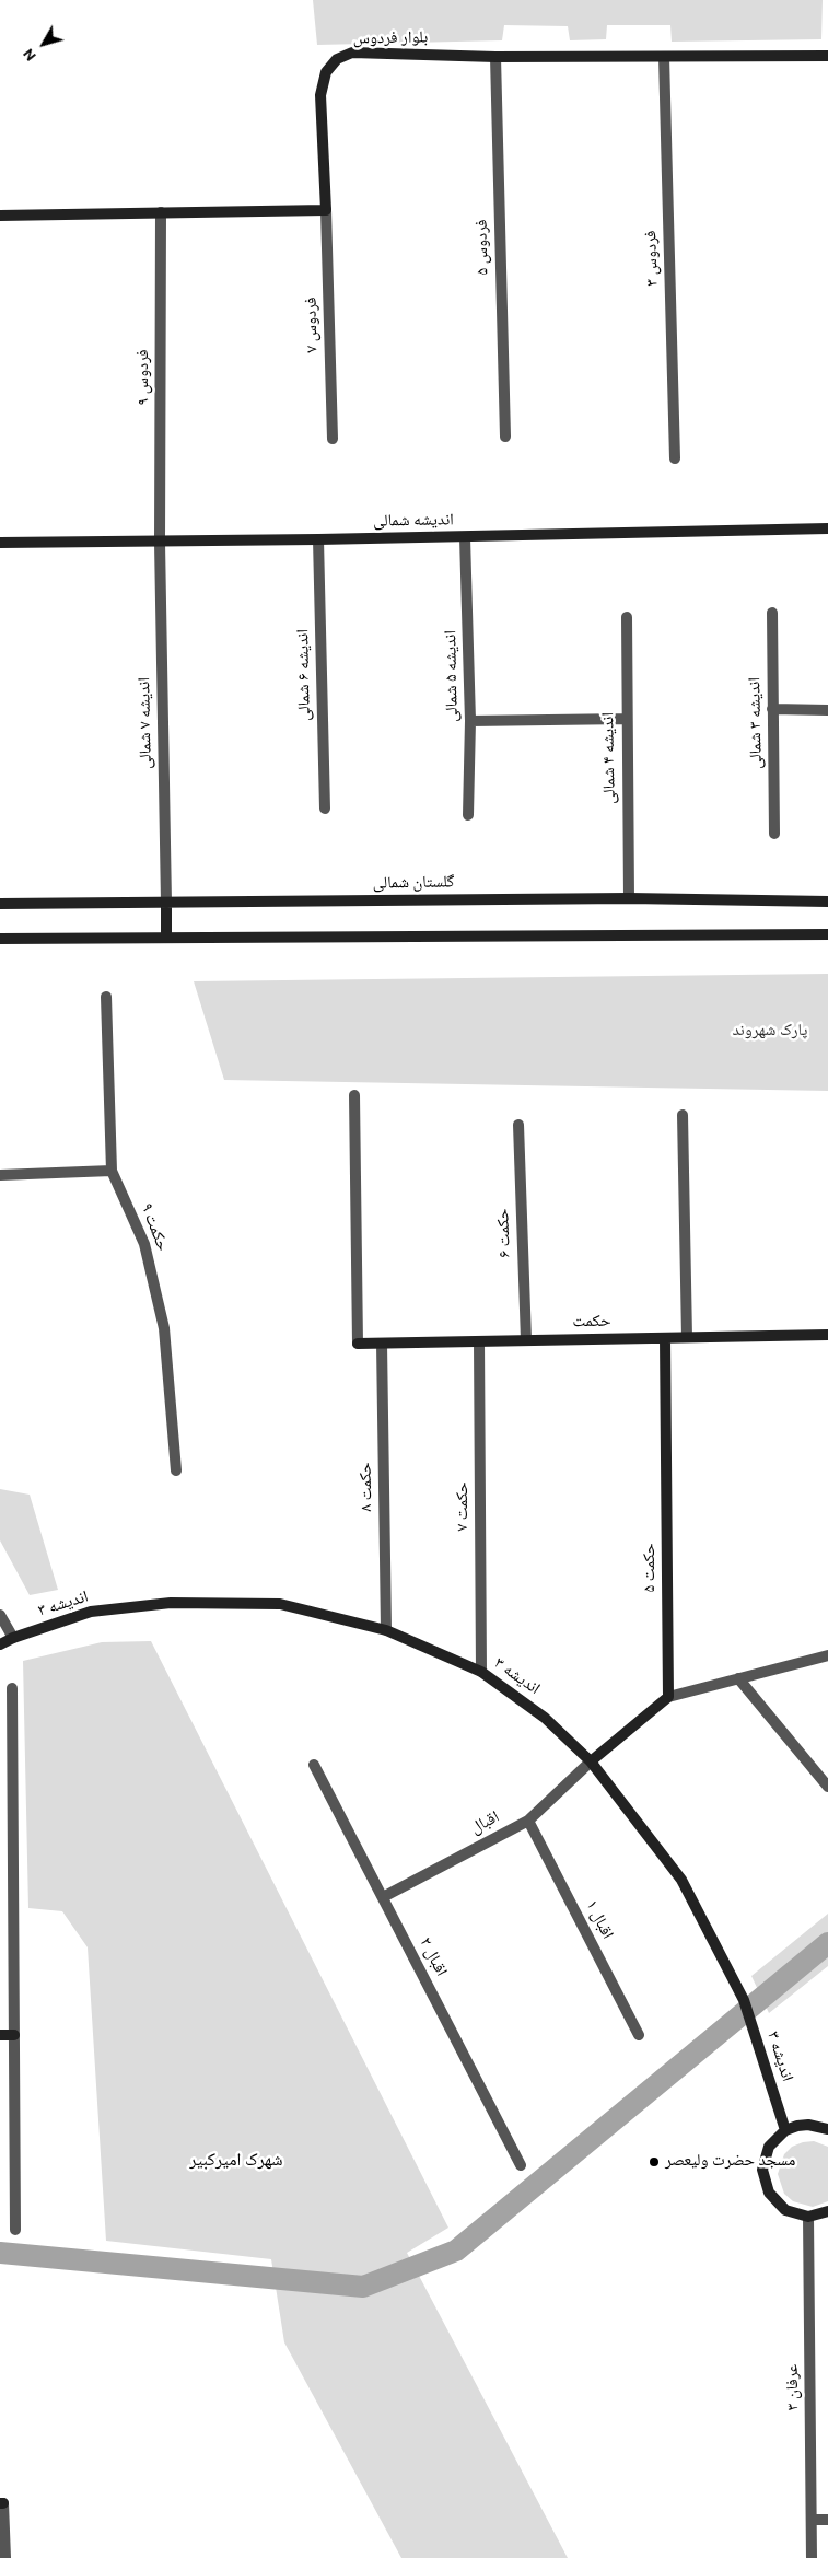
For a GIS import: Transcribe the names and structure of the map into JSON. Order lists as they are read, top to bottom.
{
  "streets": {
    "street": [
      "بلوار فردوس",
      "فردوس ۵",
      "فردوس ۳",
      "فردوس ۷",
      "فردوس ۹",
      "اندیشه شمالی",
      "اندیشه ۶ شمالی",
      "اندیشه ۵ شمالی",
      "اندیشه ۷ شمالی",
      "اندیشه ۳ شمالی",
      "اندیشه ۴ شمالی",
      "گلستان شمالی",
      "حکمت ۹",
      "حکمت ۶",
      "حکمت",
      "حکمت ۸",
      "حکمت ۷",
      "حکمت ۵",
      "اندیشه ۳",
      "اقبال",
      "اقبال ۱",
      "اقبال ۲",
      "عرفان ۳"
    ]
  },
  "crossings": [
    ["بلوار فردوس", "فردوس ۵"],
    ["بلوار فردوس", "فردوس ۳"],
    ["بلوار فردوس", "فردوس ۷"],
    ["فردوس ۹", "اندیشه شمالی"],
    ["فردوس ۹", "اندیشه ۷ شمالی"],
    ["اندیشه شمالی", "اندیشه ۶ شمالی"],
    ["اندیشه شمالی", "اندیشه ۵ شمالی"],
    ["اندیشه شمالی", "اندیشه ۷ شمالی"],
    ["اندیشه ۷ شمالی", "گلستان شمالی"],
    ["اندیشه ۴ شمالی", "گلستان شمالی"],
    ["حکمت ۶", "حکمت"],
    ["حکمت", "حکمت ۸"],
    ["حکمت", "حکمت ۷"],
    ["حکمت", "حکمت ۵"],
    ["حکمت ۸", "اندیشه ۳"],
    ["حکمت ۷", "اندیشه ۳"],
    ["اندیشه ۳", "اقبال"],
    ["اقبال", "اقبال ۱"],
    ["اقبال", "اقبال ۲"]
  ],
  "districts": ["شهرک امیرکبیر"],
  "parks": ["پارک شهروند"],
  "places": ["مسجد حضرت ولیعصر"],
  "north": "bottom left"
}
